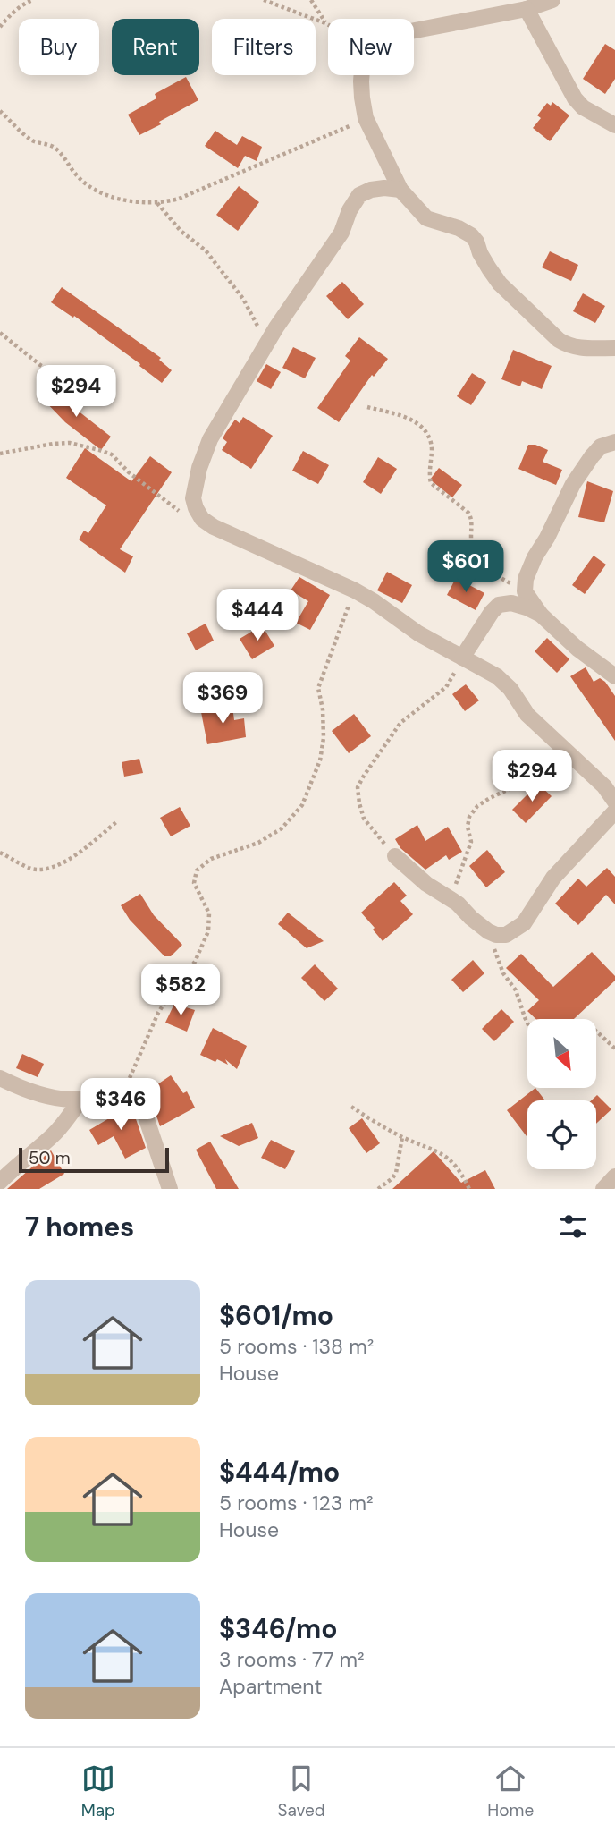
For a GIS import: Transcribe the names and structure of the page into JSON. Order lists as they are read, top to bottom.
{
  "scale_bar": "50 m",
  "north": "bottom right",
  "page": {
    "chip": [
      "Buy",
      "Rent",
      "Filters",
      "New"
    ],
    "price": [
      "$294",
      "$601",
      "$444",
      "$369",
      "$294",
      "$582",
      "$346"
    ],
    "scale": "50 m",
    "heading": "7 homes",
    "list": [
      {
        "name": "$601/mo",
        "note": "5 rooms · 138 m² · House"
      },
      {
        "name": "$444/mo",
        "note": "5 rooms · 123 m² · House"
      },
      {
        "name": "$346/mo",
        "note": "3 rooms · 77 m² · Apartment"
      }
    ],
    "tabs": ["Map", "Saved", "Home"]
  }
}
